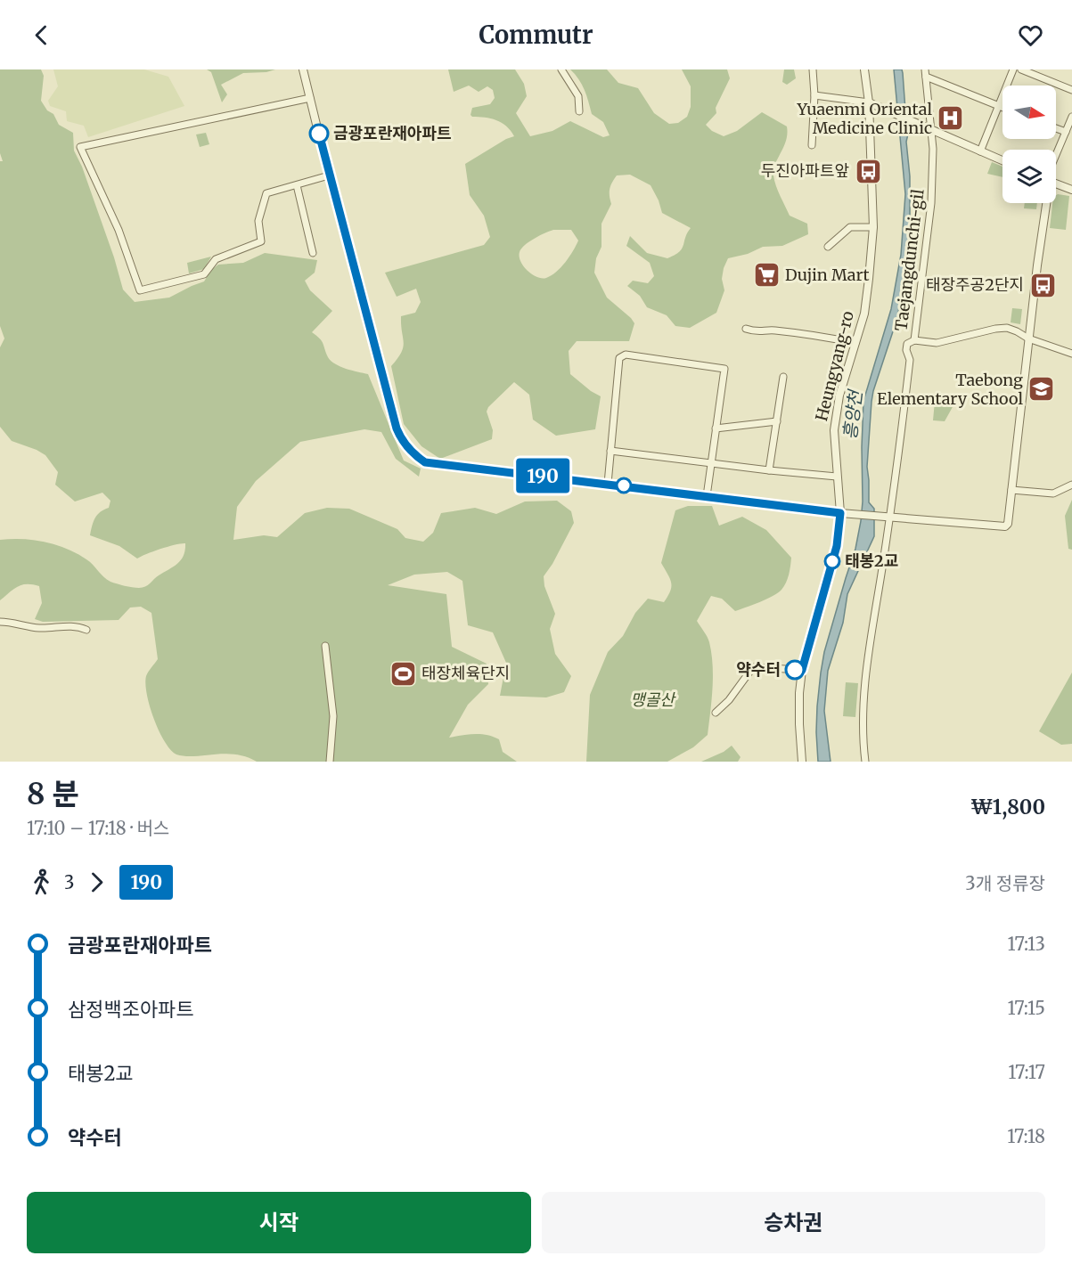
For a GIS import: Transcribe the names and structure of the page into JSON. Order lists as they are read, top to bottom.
{
  "streets": {
    "street": ["Taejangdunchi-gil", "Heungyang-ro"]
  },
  "water": ["흥양천"],
  "parks": ["맹골산"],
  "places": {
    "hospital": ["Yuaenmi Oriental Medicine Clinic"],
    "other": ["금광포란재아파트", "태봉2교", "약수터"],
    "bus stop": ["두진아파트앞", "태장주공2단지"],
    "supermarket": ["Dujin Mart"],
    "school or university": ["Taebong Elementary School"],
    "sports": ["태장체육단지"]
  },
  "lines": ["bus line 190"],
  "north": "right",
  "page": {
    "header": "Commutr",
    "on_map": "190",
    "heading": ["8 분", "17:10 – 17:18 · 버스", "₩1,800"],
    "legs": ["3", "190", "3개 정류장"],
    "list": [
      {
        "name": "금광포란재아파트",
        "value": "17:13"
      },
      {
        "name": "삼정백조아파트",
        "value": "17:15"
      },
      {
        "name": "태봉2교",
        "value": "17:17"
      },
      {
        "name": "약수터",
        "value": "17:18"
      }
    ],
    "buttons": ["시작", "승차권"]
  }
}
